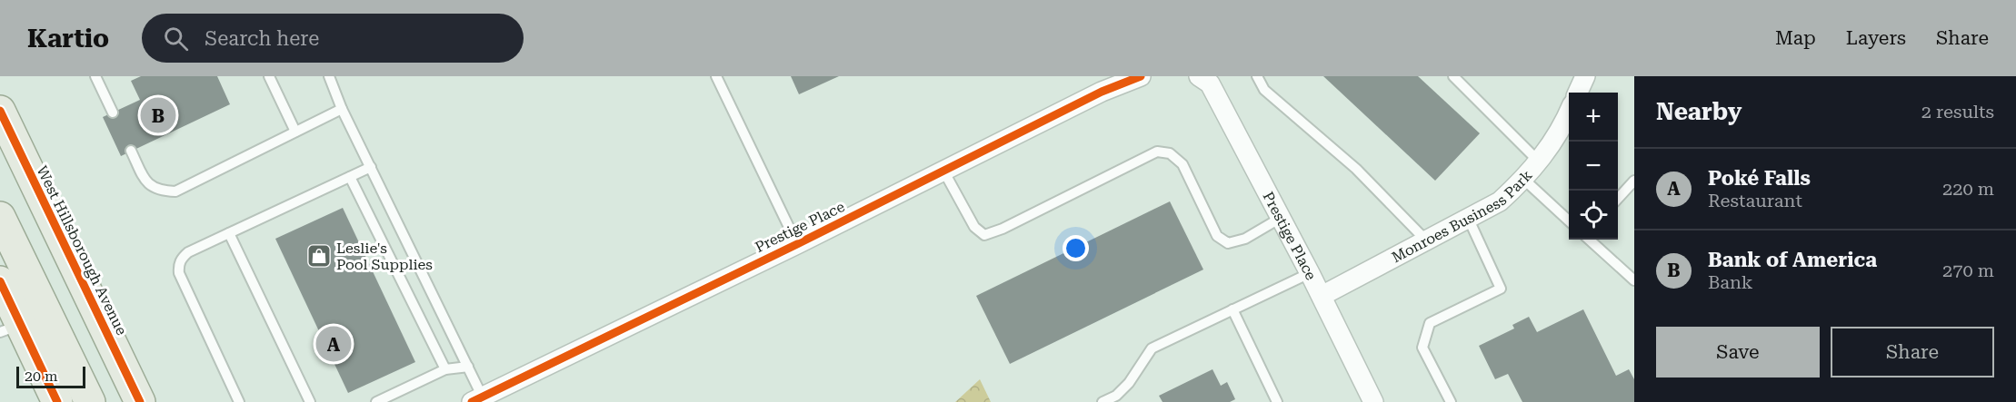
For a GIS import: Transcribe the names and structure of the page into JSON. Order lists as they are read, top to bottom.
{
  "streets": {
    "main road": ["West Hillsborough Avenue"],
    "street": ["Monroes Business Park", "Prestige Place"]
  },
  "crossings": [
    ["Monroes Business Park", "Prestige Place"]
  ],
  "places": {
    "shop": ["Leslie's Pool Supplies"]
  },
  "scale_bar": "20 m",
  "page": {
    "header": "Kartio",
    "search": "Search here",
    "nav": ["Map", "Layers", "Share"],
    "heading": ["Nearby", "2 results"],
    "map_buttons": ["+", "−"],
    "pins": ["B", "A"],
    "list": [
      {
        "mark": "A",
        "name": "Poké Falls",
        "note": "Restaurant",
        "value": "220 m"
      },
      {
        "mark": "B",
        "name": "Bank of America",
        "note": "Bank",
        "value": "270 m"
      }
    ],
    "buttons": ["Save", "Share"],
    "scale": "20 m"
  }
}
